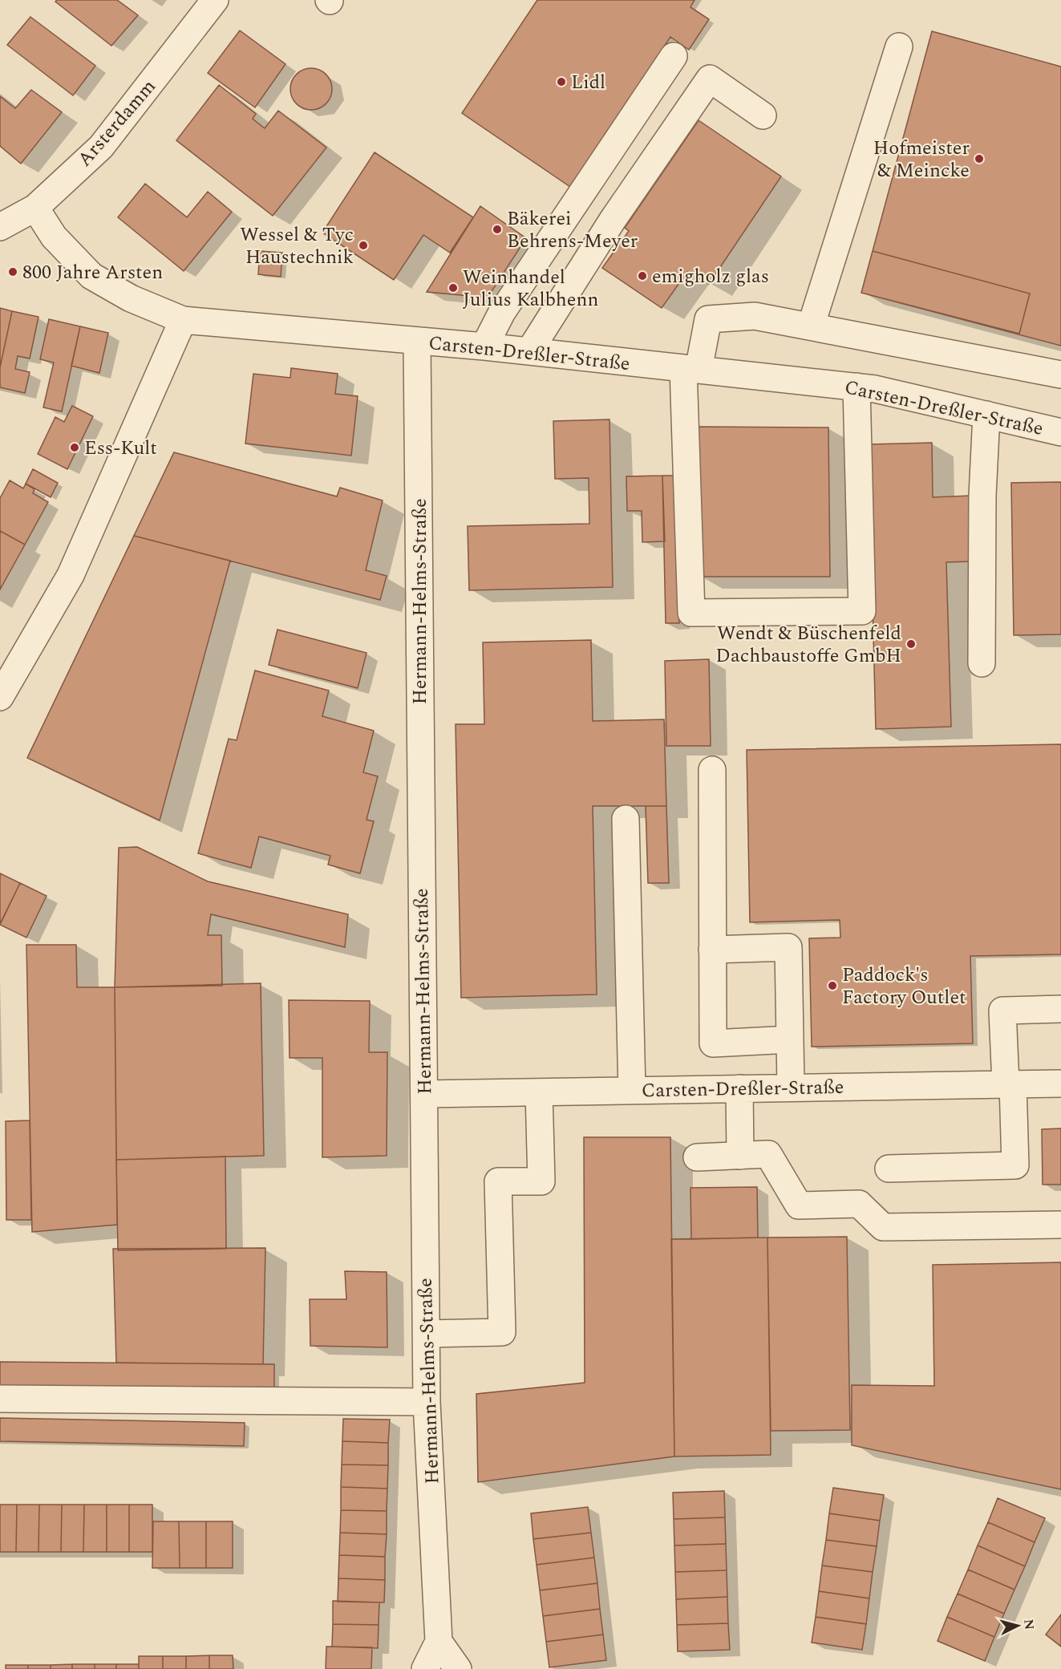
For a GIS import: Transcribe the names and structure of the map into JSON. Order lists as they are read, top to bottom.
{
  "streets": {
    "street": ["Arsterdamm", "Carsten-Dreßler-Straße", "Hermann-Helms-Straße"]
  },
  "crossings": [
    ["Arsterdamm", "Carsten-Dreßler-Straße"],
    ["Carsten-Dreßler-Straße", "Hermann-Helms-Straße"]
  ],
  "places": [
    "Lidl",
    "Hofmeister & Meincke",
    "Bäkerei Behrens-Meyer",
    "Wessel & Tyc Haustechnik",
    "800 Jahre Arsten",
    "emigholz glas",
    "Weinhandel Julius Kalbhenn",
    "Ess-Kult",
    "Wendt & Büschenfeld Dachbaustoffe GmbH",
    "Paddock's Factory Outlet"
  ],
  "north": "right"
}
